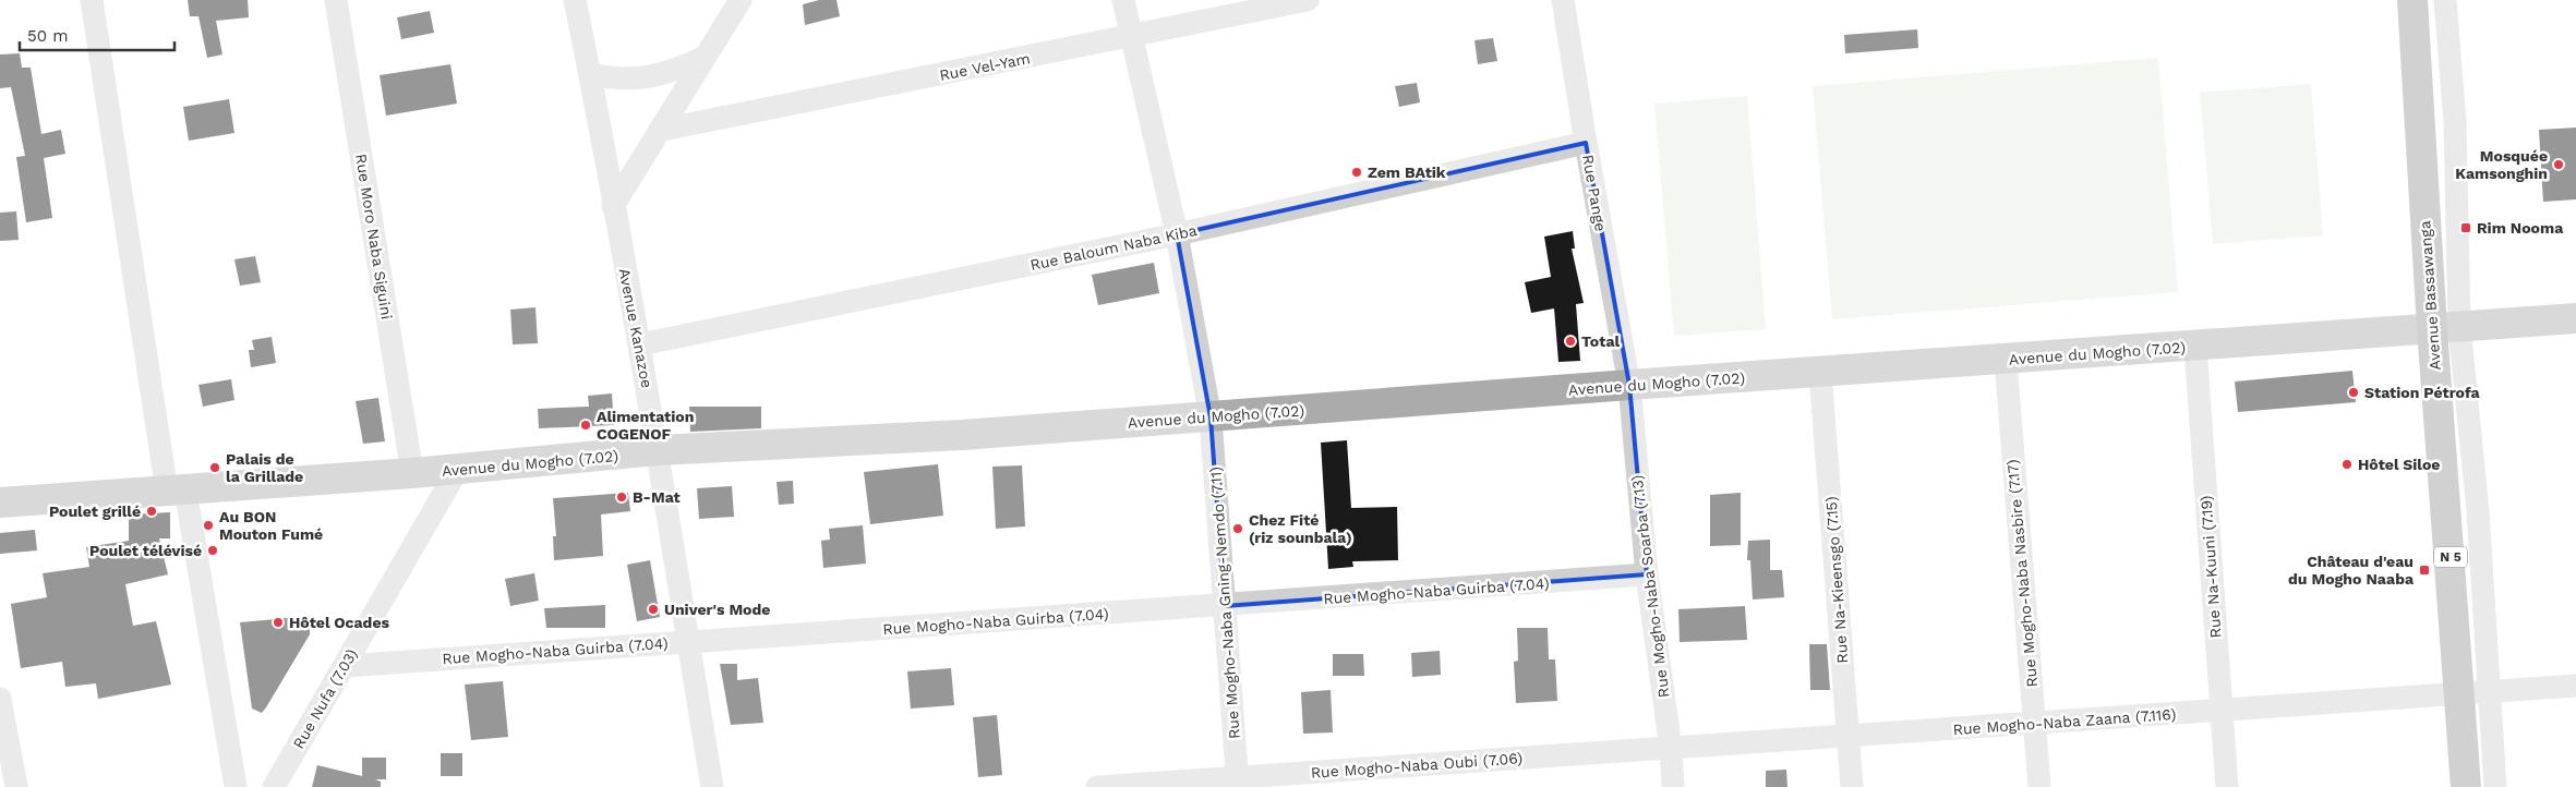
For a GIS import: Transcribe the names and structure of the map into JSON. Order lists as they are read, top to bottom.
{
  "streets": {
    "highway": ["Avenue Bassawanga", "N 5"],
    "main road": ["Avenue du Mogho (7.02)"],
    "street": [
      "Rue Vel-Yam",
      "Rue Pange",
      "Rue Moro Naba Siguini",
      "Rue Baloum Naba Kiba",
      "Avenue Kanazoe",
      "Rue Na-Kuuni (7.19)",
      "Rue Mogho-Naba Nasbire (7.17)",
      "Rue Na-Kieensgo (7.15)",
      "Rue Mogho-Naba Soarba (7.13)",
      "Rue Mogho-Naba Guirba (7.04)",
      "Rue Mogho-Naba Gning-Nemdo (7.11)",
      "Rue Nufa (7.03)",
      "Rue Mogho-Naba Zaana (7.116)",
      "Rue Mogho-Naba Oubi (7.06)"
    ]
  },
  "crossings": [
    ["Rue Vel-Yam", "Rue Mogho-Naba Gning-Nemdo (7.11)"],
    ["Rue Pange", "Rue Baloum Naba Kiba"],
    ["Rue Pange", "Avenue du Mogho (7.02)"],
    ["Rue Pange", "Rue Mogho-Naba Soarba (7.13)"],
    ["Rue Moro Naba Siguini", "Avenue du Mogho (7.02)"],
    ["Rue Baloum Naba Kiba", "Avenue Kanazoe"],
    ["Rue Baloum Naba Kiba", "Rue Mogho-Naba Gning-Nemdo (7.11)"],
    ["Avenue Bassawanga", "Avenue du Mogho (7.02)"],
    ["Avenue Bassawanga", "Rue Mogho-Naba Zaana (7.116)"],
    ["Avenue Kanazoe", "Avenue du Mogho (7.02)"],
    ["Avenue Kanazoe", "Rue Mogho-Naba Guirba (7.04)"],
    ["Avenue du Mogho (7.02)", "Rue Na-Kuuni (7.19)"],
    ["Avenue du Mogho (7.02)", "Rue Mogho-Naba Nasbire (7.17)"],
    ["Avenue du Mogho (7.02)", "Rue Na-Kieensgo (7.15)"],
    ["Avenue du Mogho (7.02)", "Rue Mogho-Naba Soarba (7.13)"],
    ["Avenue du Mogho (7.02)", "Rue Mogho-Naba Gning-Nemdo (7.11)"],
    ["Avenue du Mogho (7.02)", "Rue Nufa (7.03)"],
    ["Rue Na-Kuuni (7.19)", "Rue Mogho-Naba Zaana (7.116)"],
    ["Rue Mogho-Naba Nasbire (7.17)", "Rue Mogho-Naba Zaana (7.116)"],
    ["Rue Na-Kieensgo (7.15)", "Rue Mogho-Naba Zaana (7.116)"],
    ["Rue Mogho-Naba Soarba (7.13)", "Rue Mogho-Naba Guirba (7.04)"],
    ["Rue Mogho-Naba Soarba (7.13)", "Rue Mogho-Naba Zaana (7.116)"],
    ["Rue Mogho-Naba Soarba (7.13)", "Rue Mogho-Naba Oubi (7.06)"],
    ["Rue Mogho-Naba Guirba (7.04)", "Rue Mogho-Naba Gning-Nemdo (7.11)"],
    ["Rue Mogho-Naba Guirba (7.04)", "Rue Nufa (7.03)"],
    ["Rue Mogho-Naba Gning-Nemdo (7.11)", "Rue Mogho-Naba Oubi (7.06)"],
    ["Rue Mogho-Naba Zaana (7.116)", "Rue Mogho-Naba Oubi (7.06)"]
  ],
  "places": {
    "other": [
      "Mosquée Kamsonghin",
      "Zem BAtik",
      "Total",
      "Station Pétrofa",
      "Alimentation COGENOF",
      "Hôtel Siloe",
      "Palais de la Grillade",
      "B-Mat",
      "Poulet grillé",
      "Au BON Mouton Fumé",
      "Chez Fité (riz sounbala)",
      "Poulet télévisé",
      "Univer's Mode",
      "Hôtel Ocades"
    ],
    "transit": ["Rim Nooma", "Château d'eau du Mogho Naaba"]
  },
  "scale_bar": "50 m"
}
